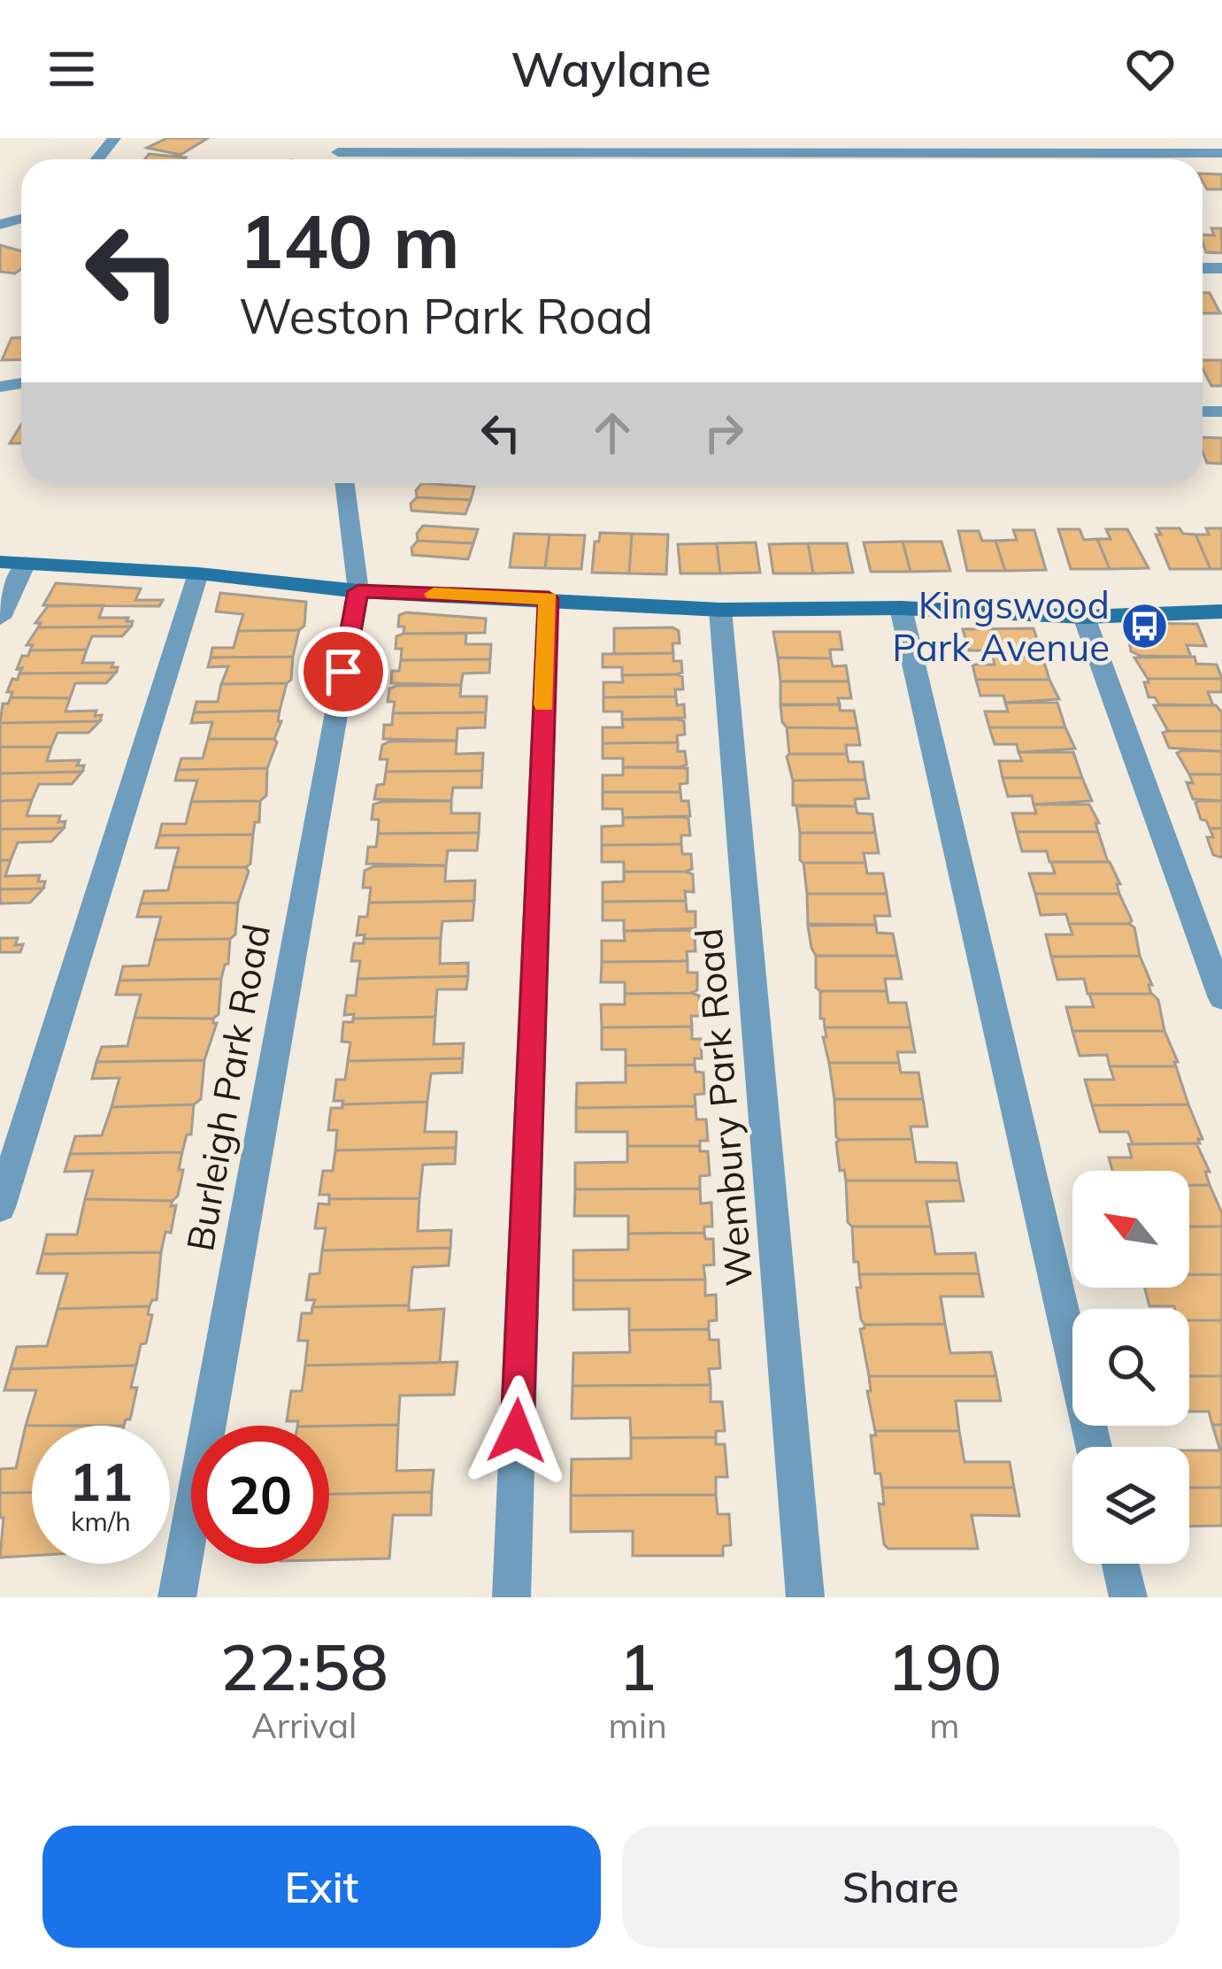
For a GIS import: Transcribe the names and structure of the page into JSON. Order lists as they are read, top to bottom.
{
  "streets": {
    "street": ["Burleigh Park Road", "Wembury Park Road"]
  },
  "places": {
    "bus stop": ["Kingswood Park Avenue"]
  },
  "north": "top left",
  "page": {
    "header": "Waylane",
    "turn": ["140 m", "Weston Park Road"],
    "speed": "11 km/h",
    "limit": "20",
    "eta": [
      "22:58",
      "Arrival",
      "1",
      "min",
      "190",
      "m"
    ],
    "buttons": ["Exit", "Share"]
  }
}
